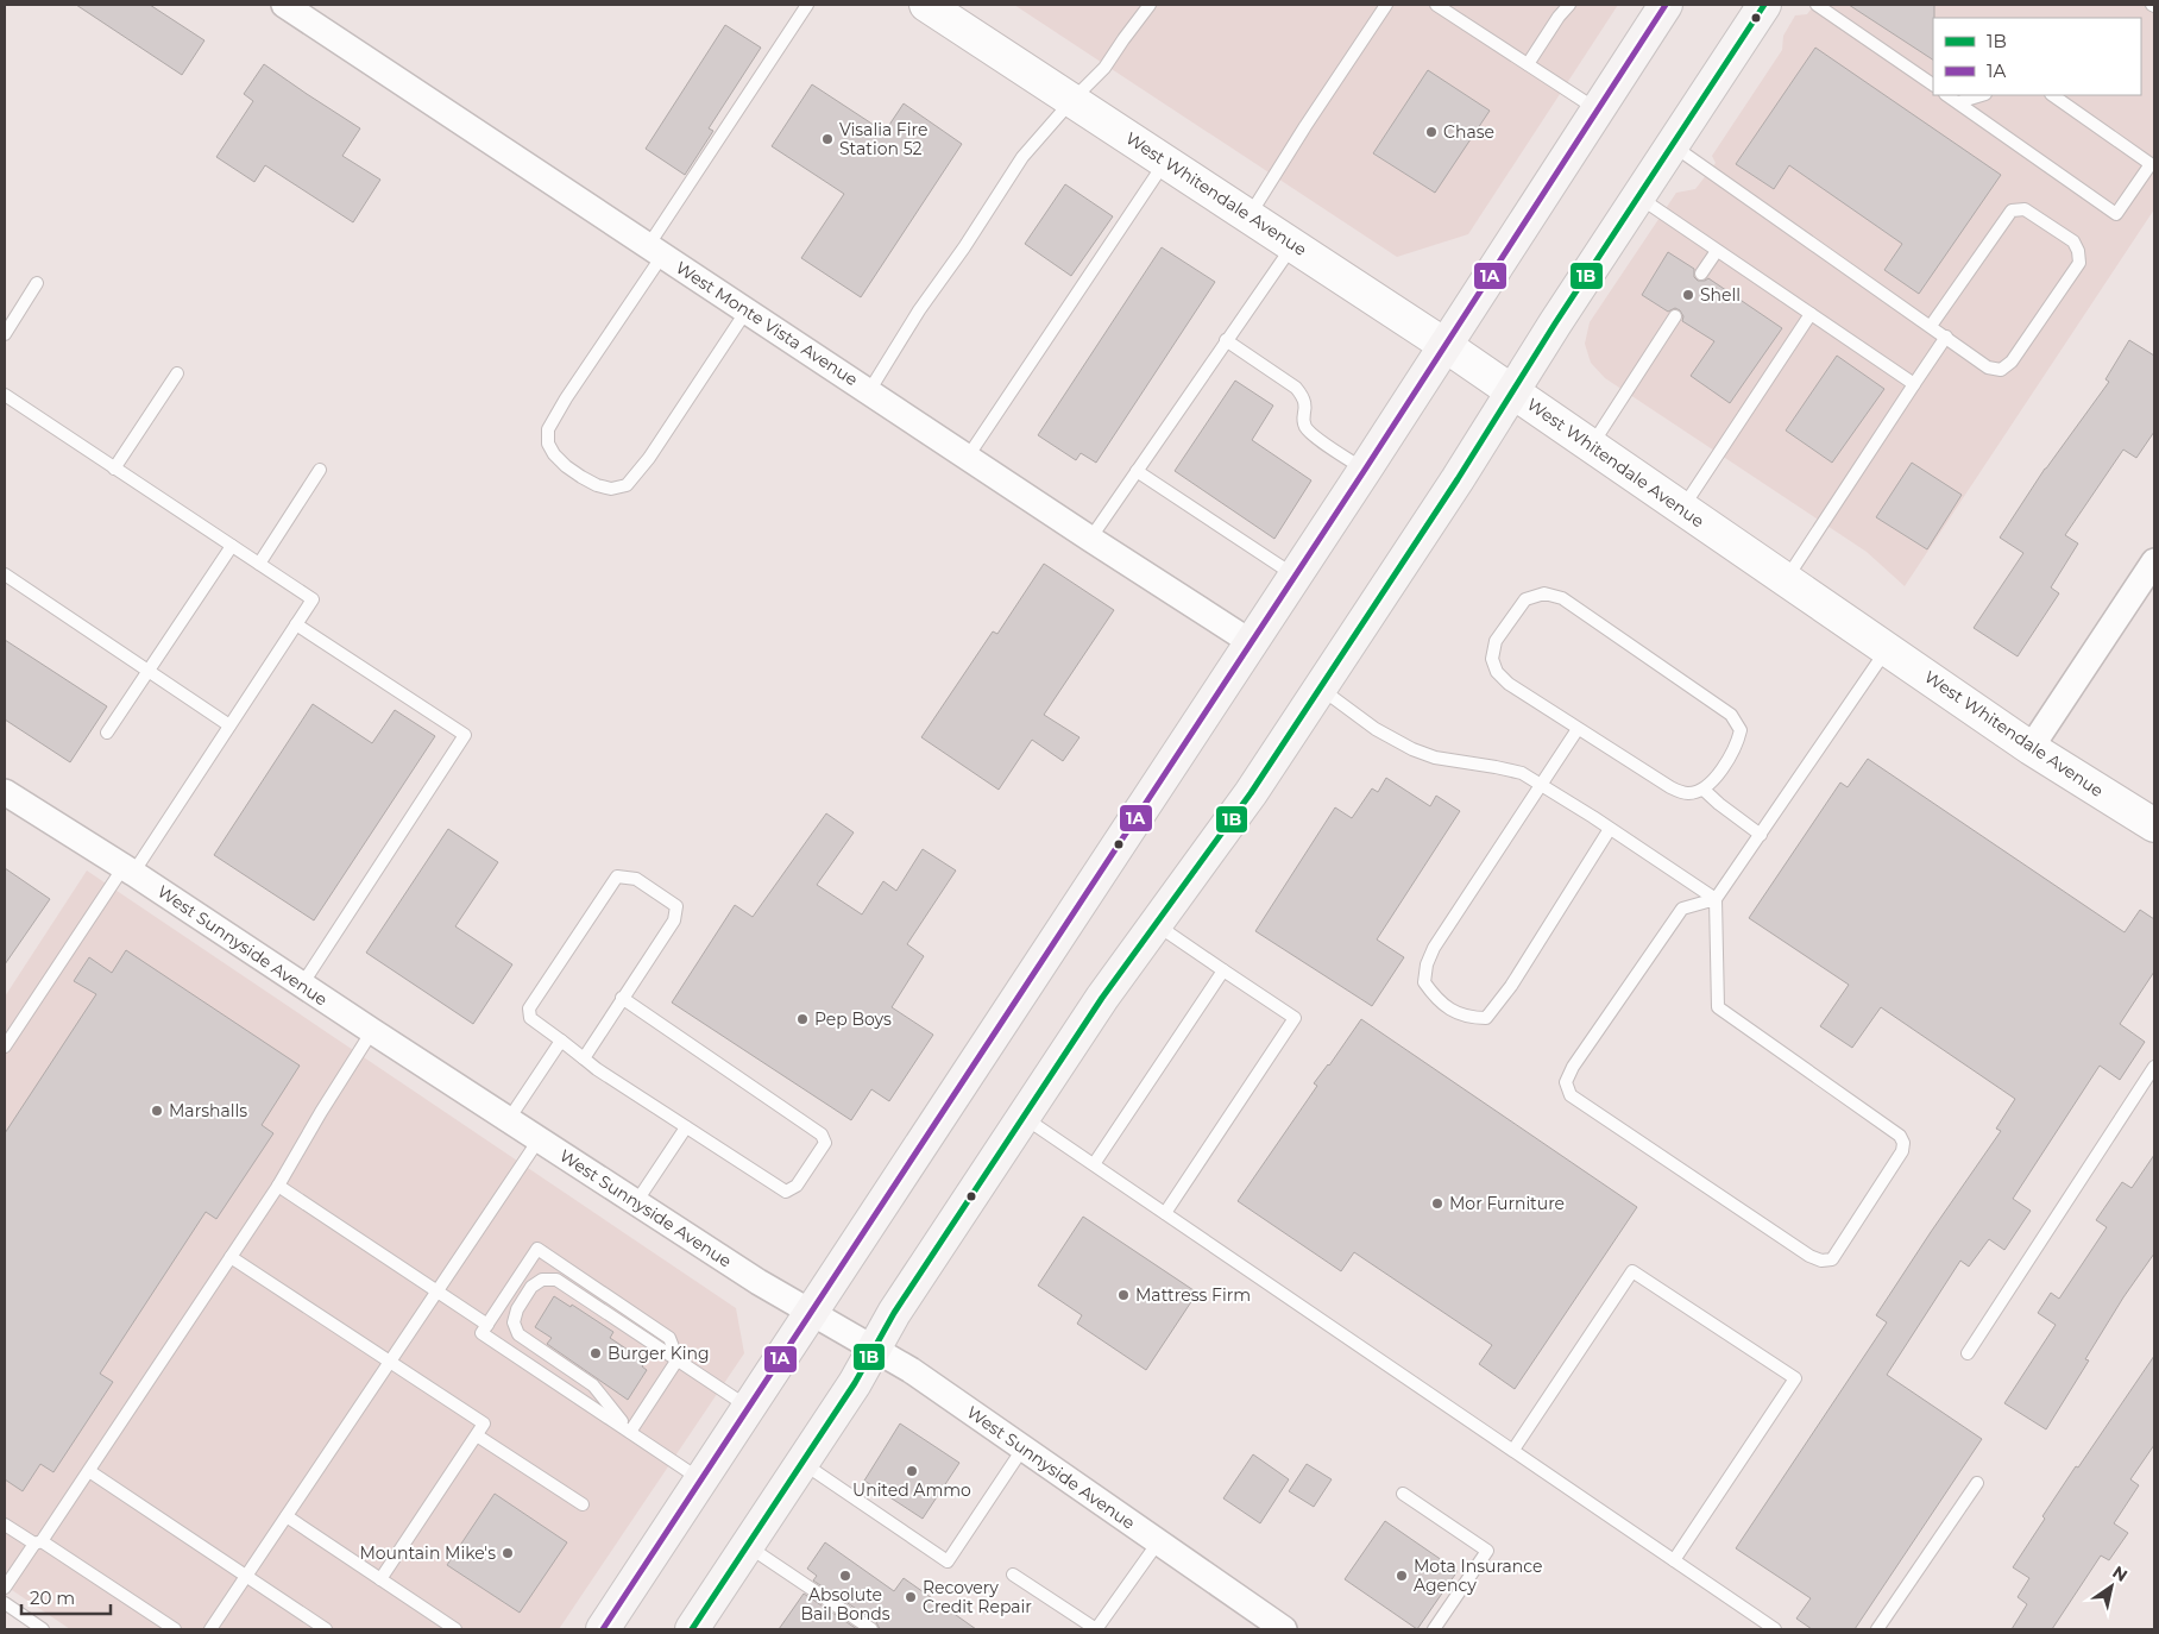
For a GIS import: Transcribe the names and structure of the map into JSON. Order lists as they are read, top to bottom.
{
  "streets": {
    "street": ["West Whitendale Avenue", "West Monte Vista Avenue", "West Sunnyside Avenue"]
  },
  "places": [
    "Chase",
    "Visalia Fire Station 52",
    "Shell",
    "Pep Boys",
    "Marshalls",
    "Mor Furniture",
    "Mattress Firm",
    "Burger King",
    "United Ammo",
    "Mountain Mike's",
    "Absolute Bail Bonds",
    "Mota Insurance Agency",
    "Recovery Credit Repair"
  ],
  "lines": ["transit line 1B", "transit line 1A"],
  "legend": ["1B", "1A"],
  "scale_bar": "20 m",
  "north": "top right"
}
